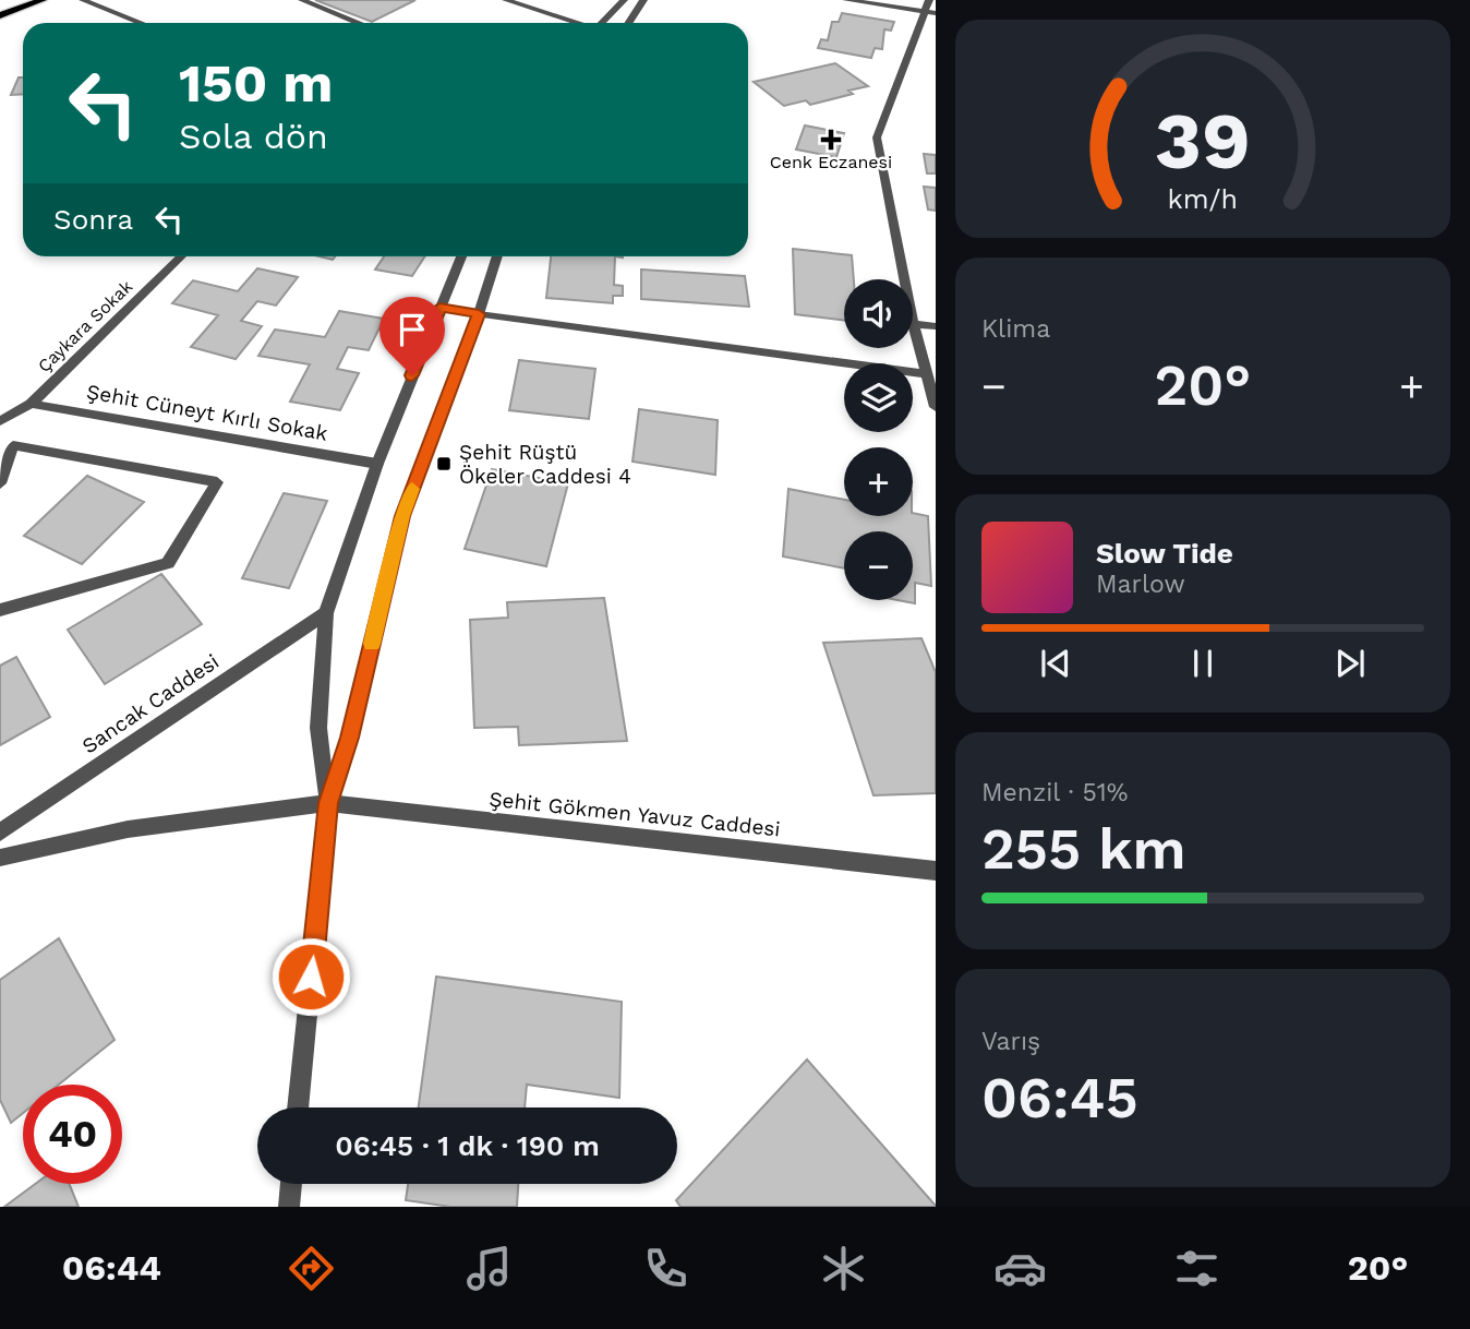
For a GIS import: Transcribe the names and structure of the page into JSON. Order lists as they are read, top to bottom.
{
  "streets": {
    "street": [
      "Çaykara Sokak",
      "Şehit Cüneyt Kırlı Sokak",
      "Sancak Caddesi",
      "Şehit Gökmen Yavuz Caddesi"
    ]
  },
  "crossings": [
    ["Çaykara Sokak", "Şehit Cüneyt Kırlı Sokak"]
  ],
  "places": {
    "health": ["Cenk Eczanesi"],
    "transit": ["Şehit Rüştü Ökeler Caddesi 4"]
  },
  "page": {
    "turn": ["150 m", "Sola dön"],
    "then": "Sonra",
    "tile": [
      "Klima",
      ["Menzil · 51%", "255 km"],
      ["Varış", "06:45"]
    ],
    "map_buttons": ["+", "−"],
    "heat": ["−", "20°", "+"],
    "song": ["Slow Tide", "Marlow"],
    "limit": "40",
    "trip": "06:45 · 1 dk · 190 m",
    "tabs": ["06:44", "20°"],
    "gauge": ["39", "km/h"]
  }
}
